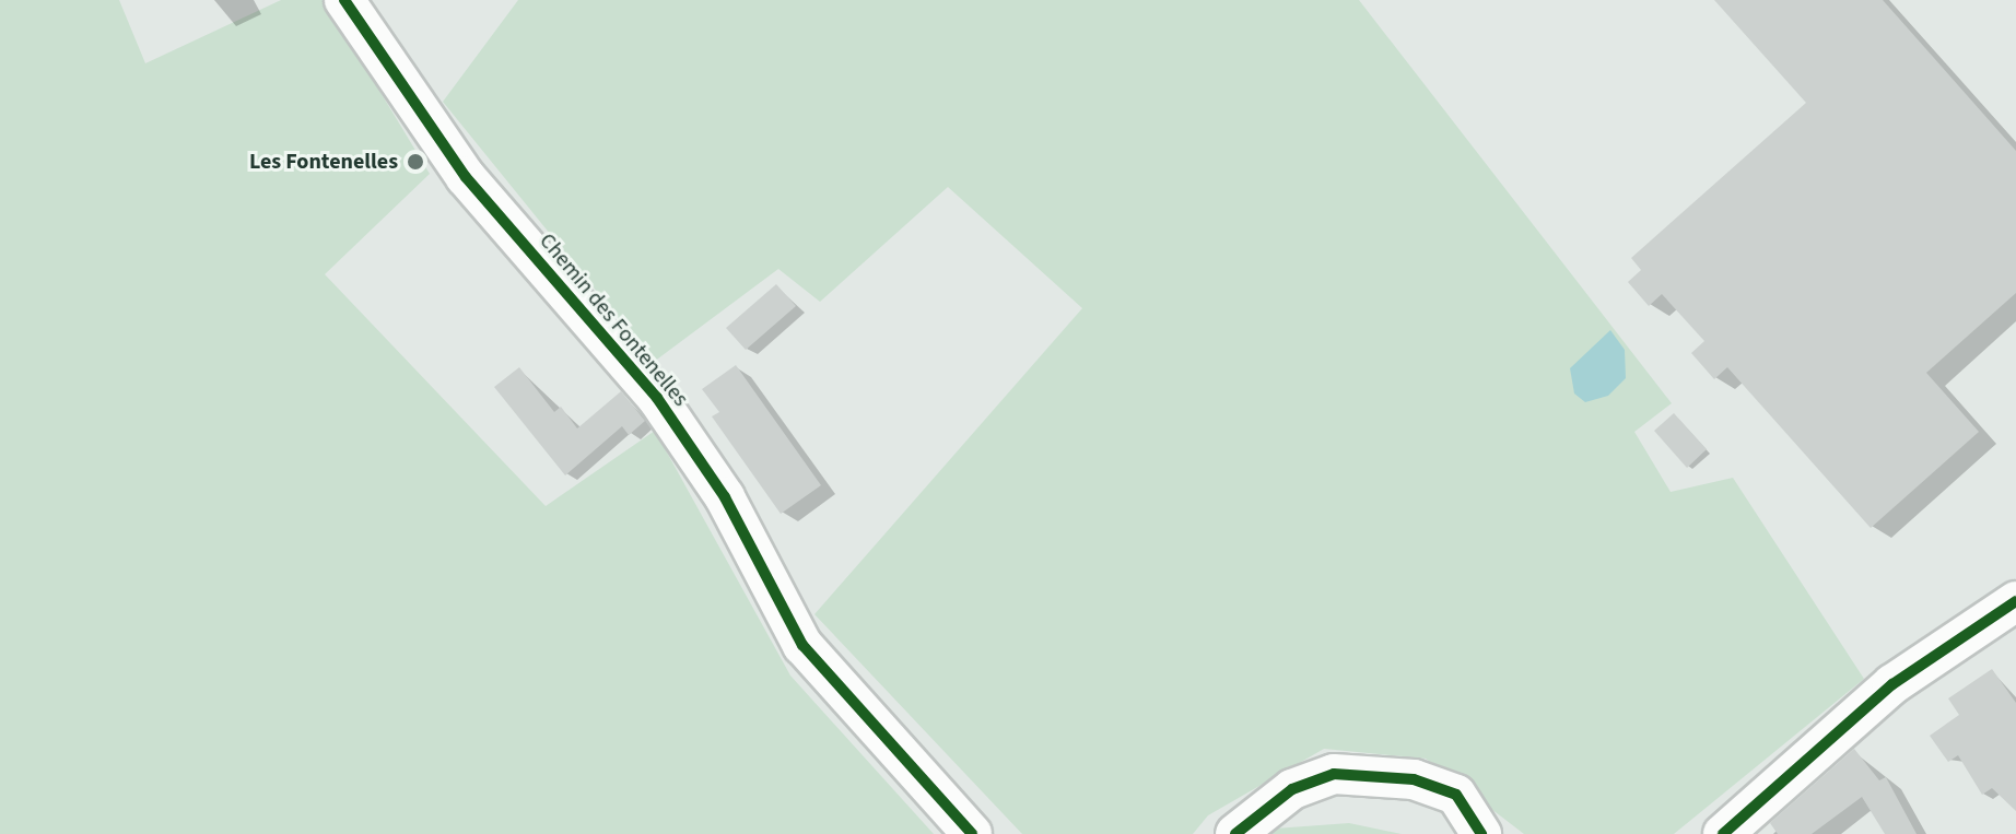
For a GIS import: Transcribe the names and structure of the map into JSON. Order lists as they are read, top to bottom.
{
  "streets": {
    "street": ["Chemin des Fontenelles"]
  },
  "places": ["Les Fontenelles"]
}
